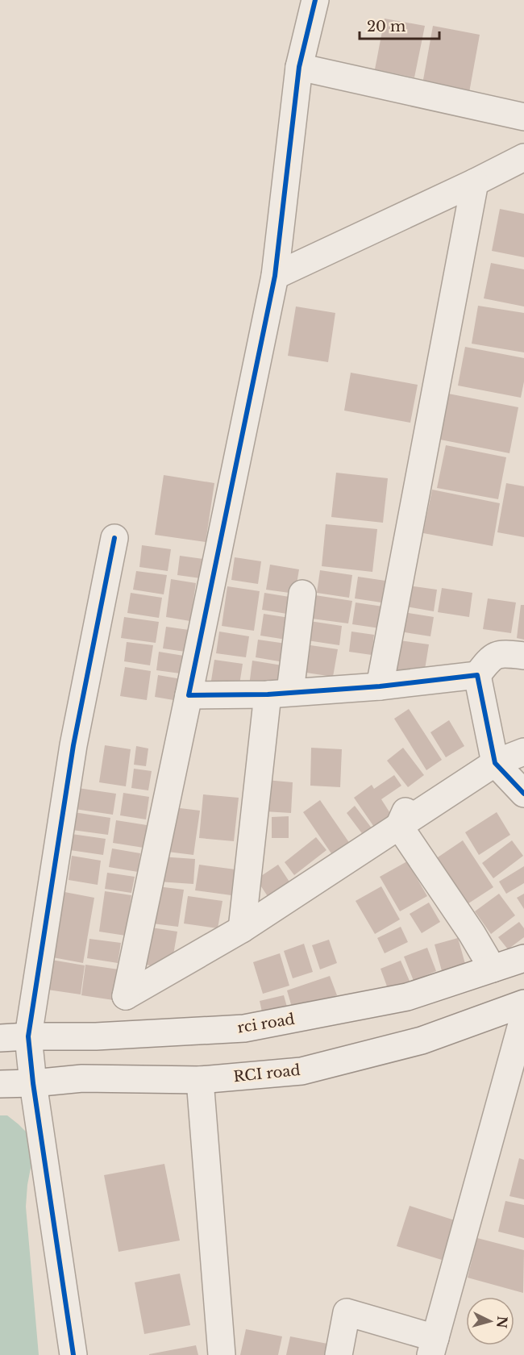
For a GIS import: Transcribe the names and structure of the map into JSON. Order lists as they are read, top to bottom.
{
  "streets": {
    "street": ["rci road", "RCI road"]
  },
  "scale_bar": "20 m",
  "north": "right"
}
